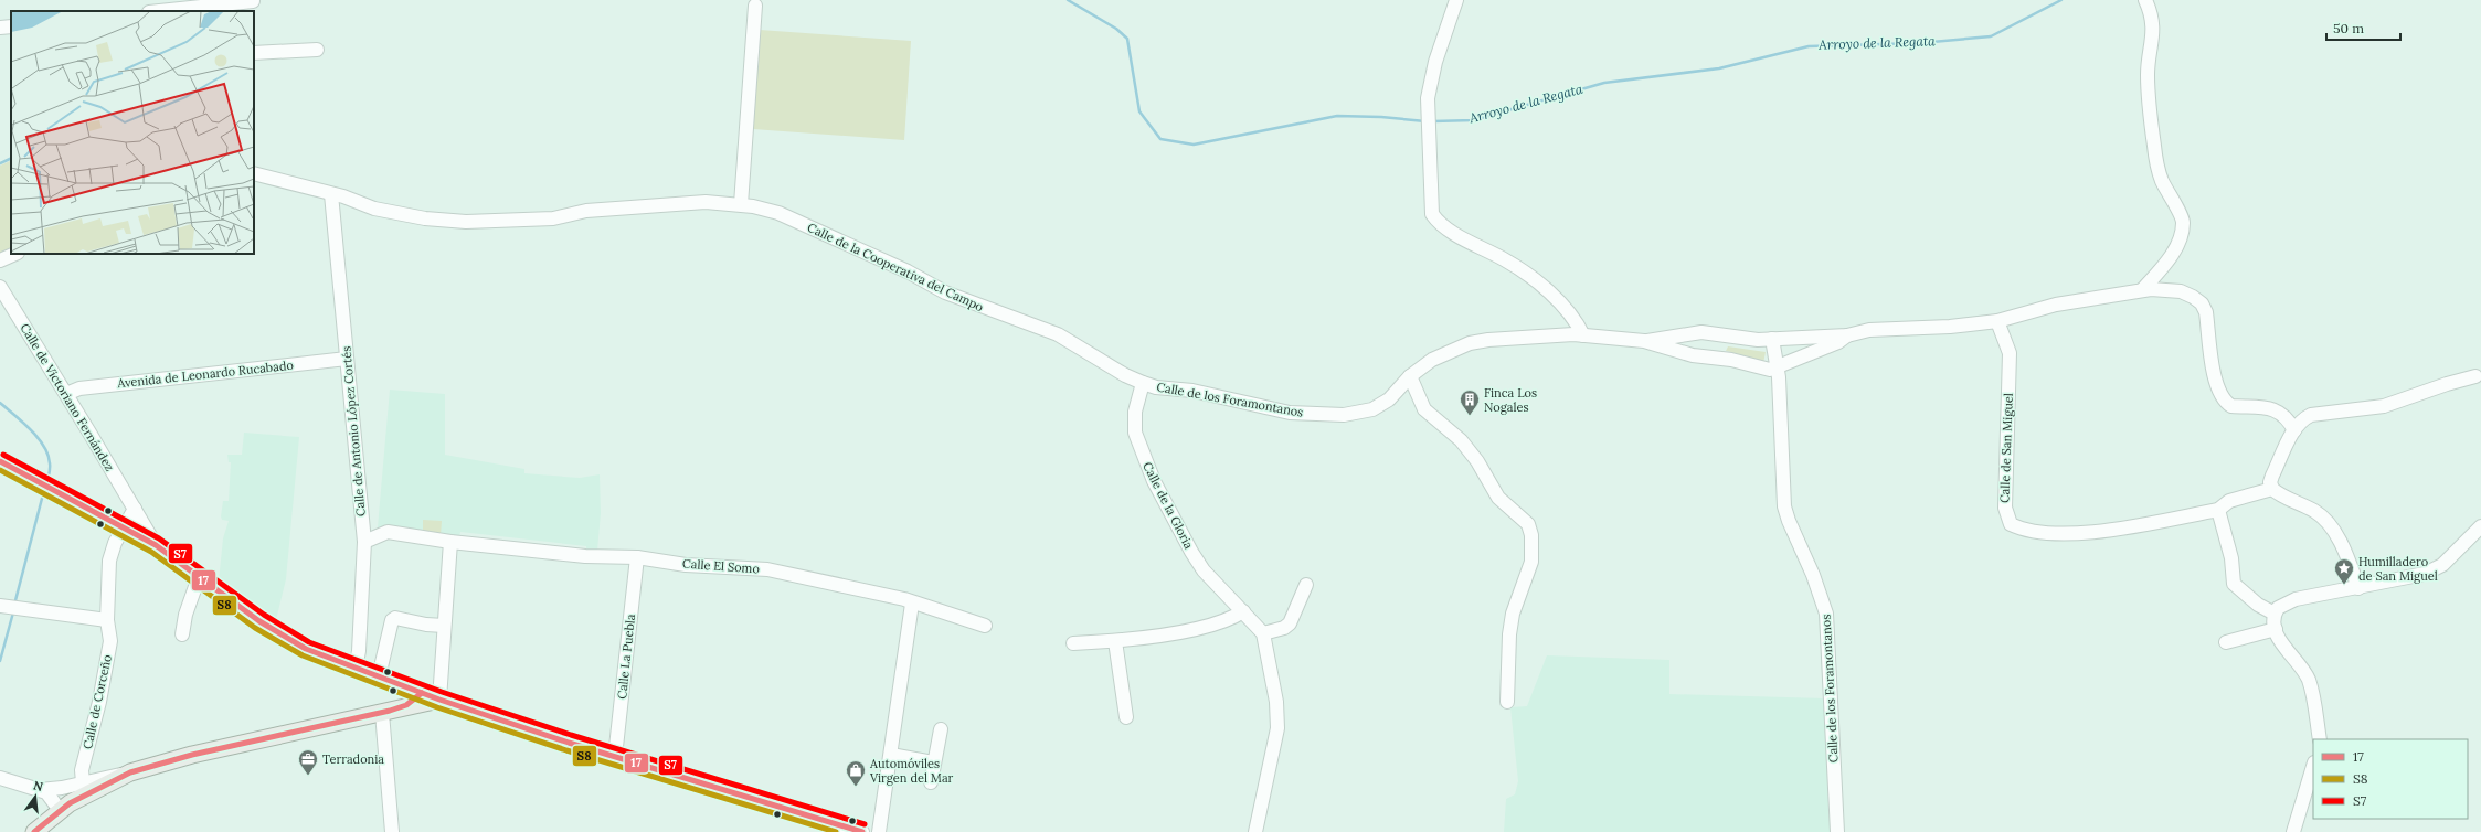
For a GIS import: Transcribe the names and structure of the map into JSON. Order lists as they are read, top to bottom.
{
  "streets": {
    "street": [
      "Calle de la Cooperativa del Campo",
      "Avenida de Leonardo Rucabado",
      "Calle de Victoriano Fernández",
      "Calle de los Foramontanos",
      "Calle de Antonio López Cortés",
      "Calle de San Miguel",
      "Calle de la Gloria",
      "Calle El Somo",
      "Calle La Puebla",
      "Calle de Corceño"
    ]
  },
  "crossings": [
    ["Calle de la Cooperativa del Campo", "Calle de los Foramontanos"],
    ["Calle de la Cooperativa del Campo", "Calle de Antonio López Cortés"],
    ["Calle de la Cooperativa del Campo", "Calle de la Gloria"],
    ["Avenida de Leonardo Rucabado", "Calle de Victoriano Fernández"],
    ["Avenida de Leonardo Rucabado", "Calle de Antonio López Cortés"],
    ["Calle de los Foramontanos", "Calle de San Miguel"],
    ["Calle de los Foramontanos", "Calle de la Gloria"],
    ["Calle de Antonio López Cortés", "Calle El Somo"],
    ["Calle El Somo", "Calle La Puebla"]
  ],
  "water": ["Arroyo de la Regata"],
  "places": {
    "building": ["Finca Los Nogales"],
    "place": ["Humilladero de San Miguel"],
    "office": ["Terradonia"],
    "shop": ["Automóviles Virgen del Mar"]
  },
  "lines": ["transit line S7", "transit line 17", "transit line S8"],
  "legend": ["17", "S8", "S7"],
  "scale_bar": "50 m",
  "north": "top"
}
